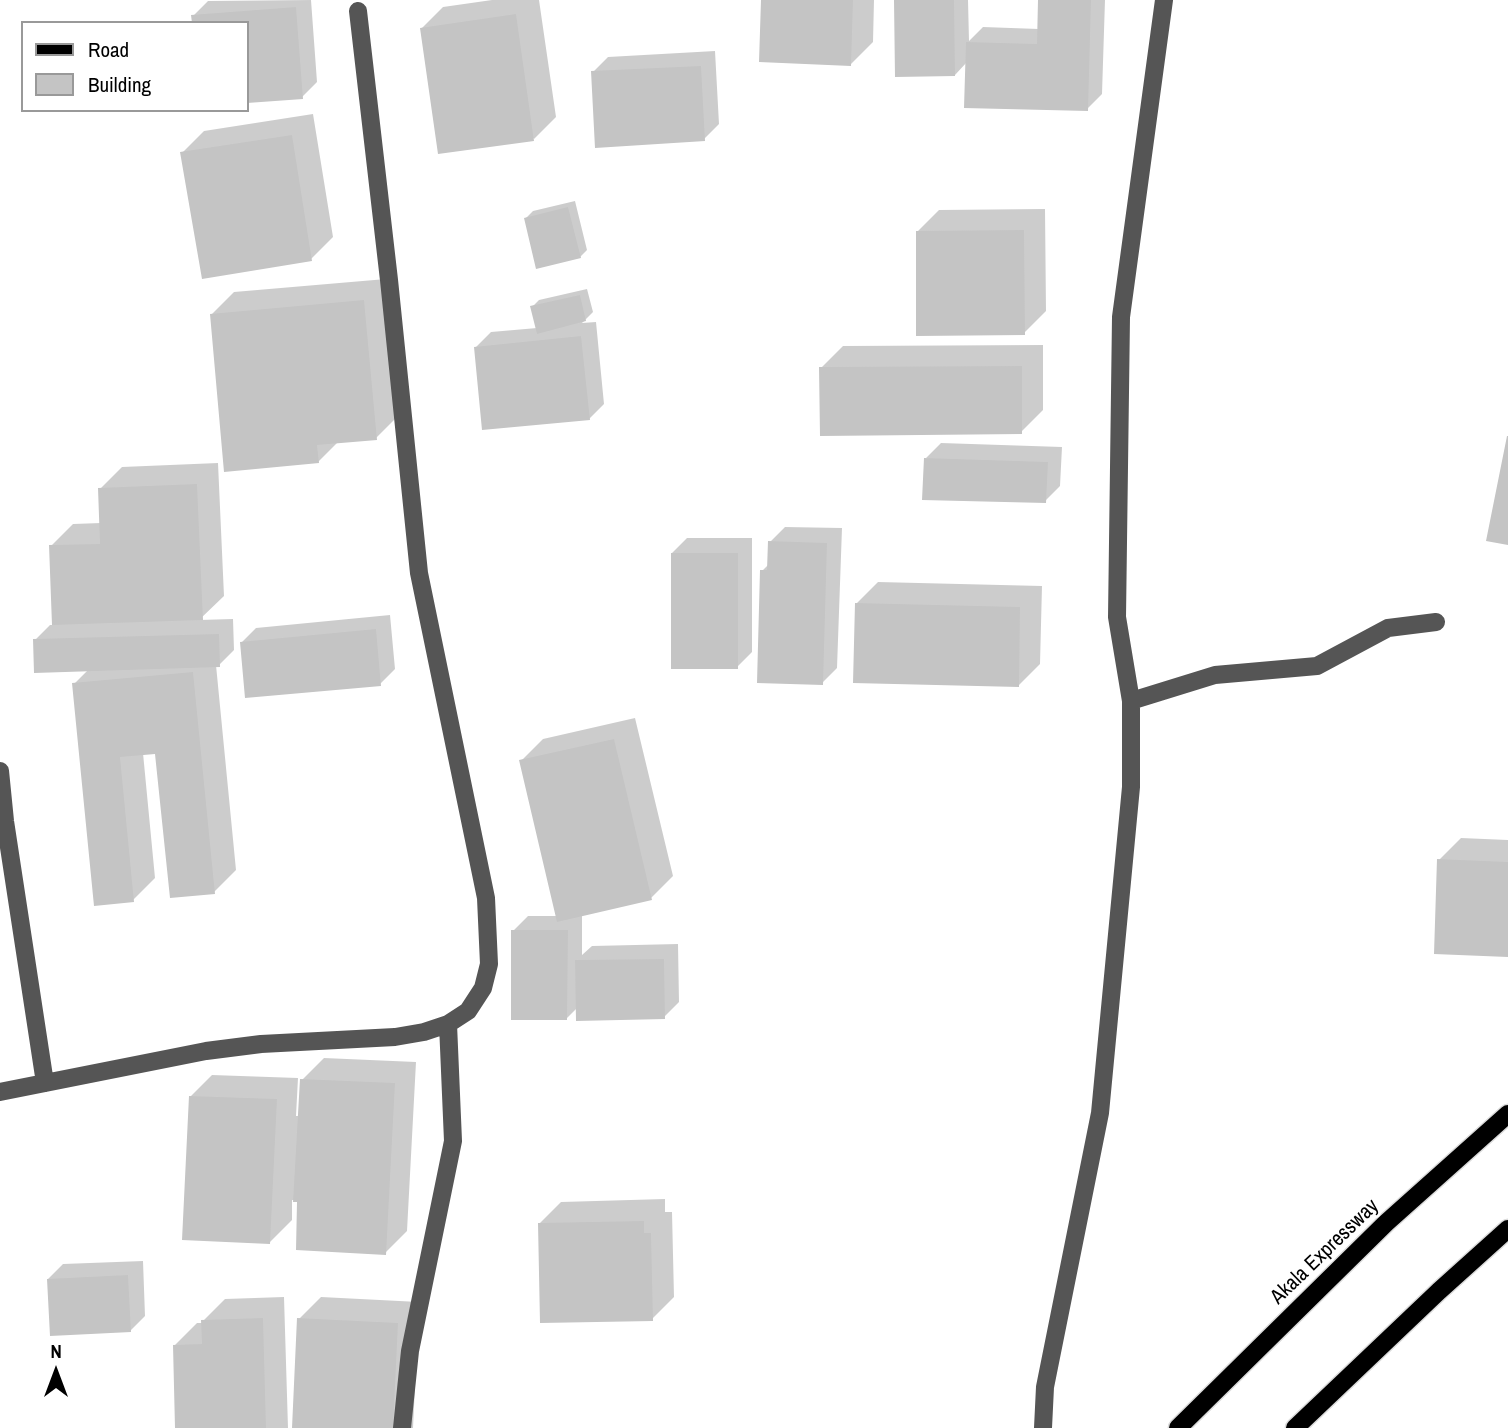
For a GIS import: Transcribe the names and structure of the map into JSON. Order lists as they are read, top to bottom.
{
  "streets": {
    "main road": ["Akala Expressway"]
  },
  "legend": ["Road", "Building"],
  "north": "top"
}
